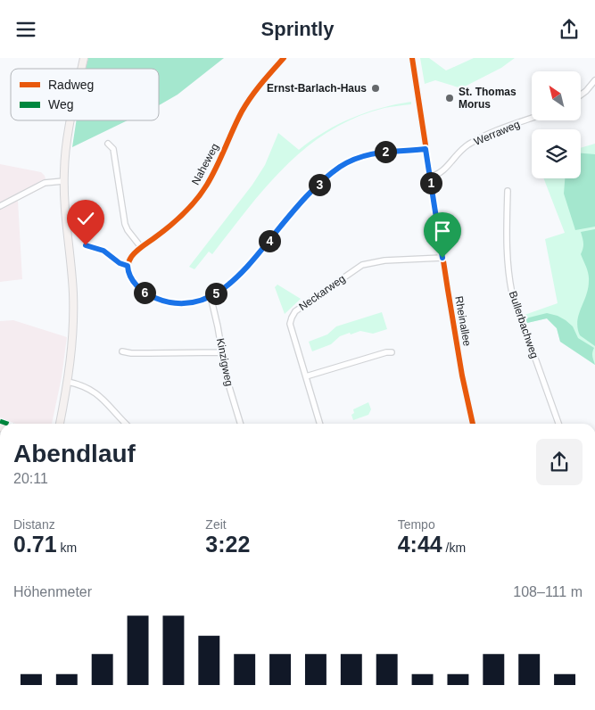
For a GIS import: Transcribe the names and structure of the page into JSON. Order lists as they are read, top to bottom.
{
  "streets": {
    "street": [
      "Werraweg",
      "Naheweg",
      "Neckarweg",
      "Rheinallee",
      "Bullerbachweg",
      "Kinzigweg"
    ]
  },
  "crossings": [
    ["Werraweg", "Rheinallee"],
    ["Neckarweg", "Rheinallee"]
  ],
  "places": ["Ernst-Barlach-Haus", "St. Thomas Morus"],
  "legend": ["Radweg", "Weg"],
  "north": "top left",
  "page": {
    "header": "Sprintly",
    "pins": [
      "2",
      "1",
      "3",
      "4",
      "6",
      "5"
    ],
    "heading": ["Abendlauf", "20:11"],
    "stats": [
      ["Distanz", "0.71 km"],
      ["Zeit", "3:22"],
      ["Tempo", "4:44 /km"]
    ],
    "chart": ["Höhenmeter", "108–111 m"]
  }
}
